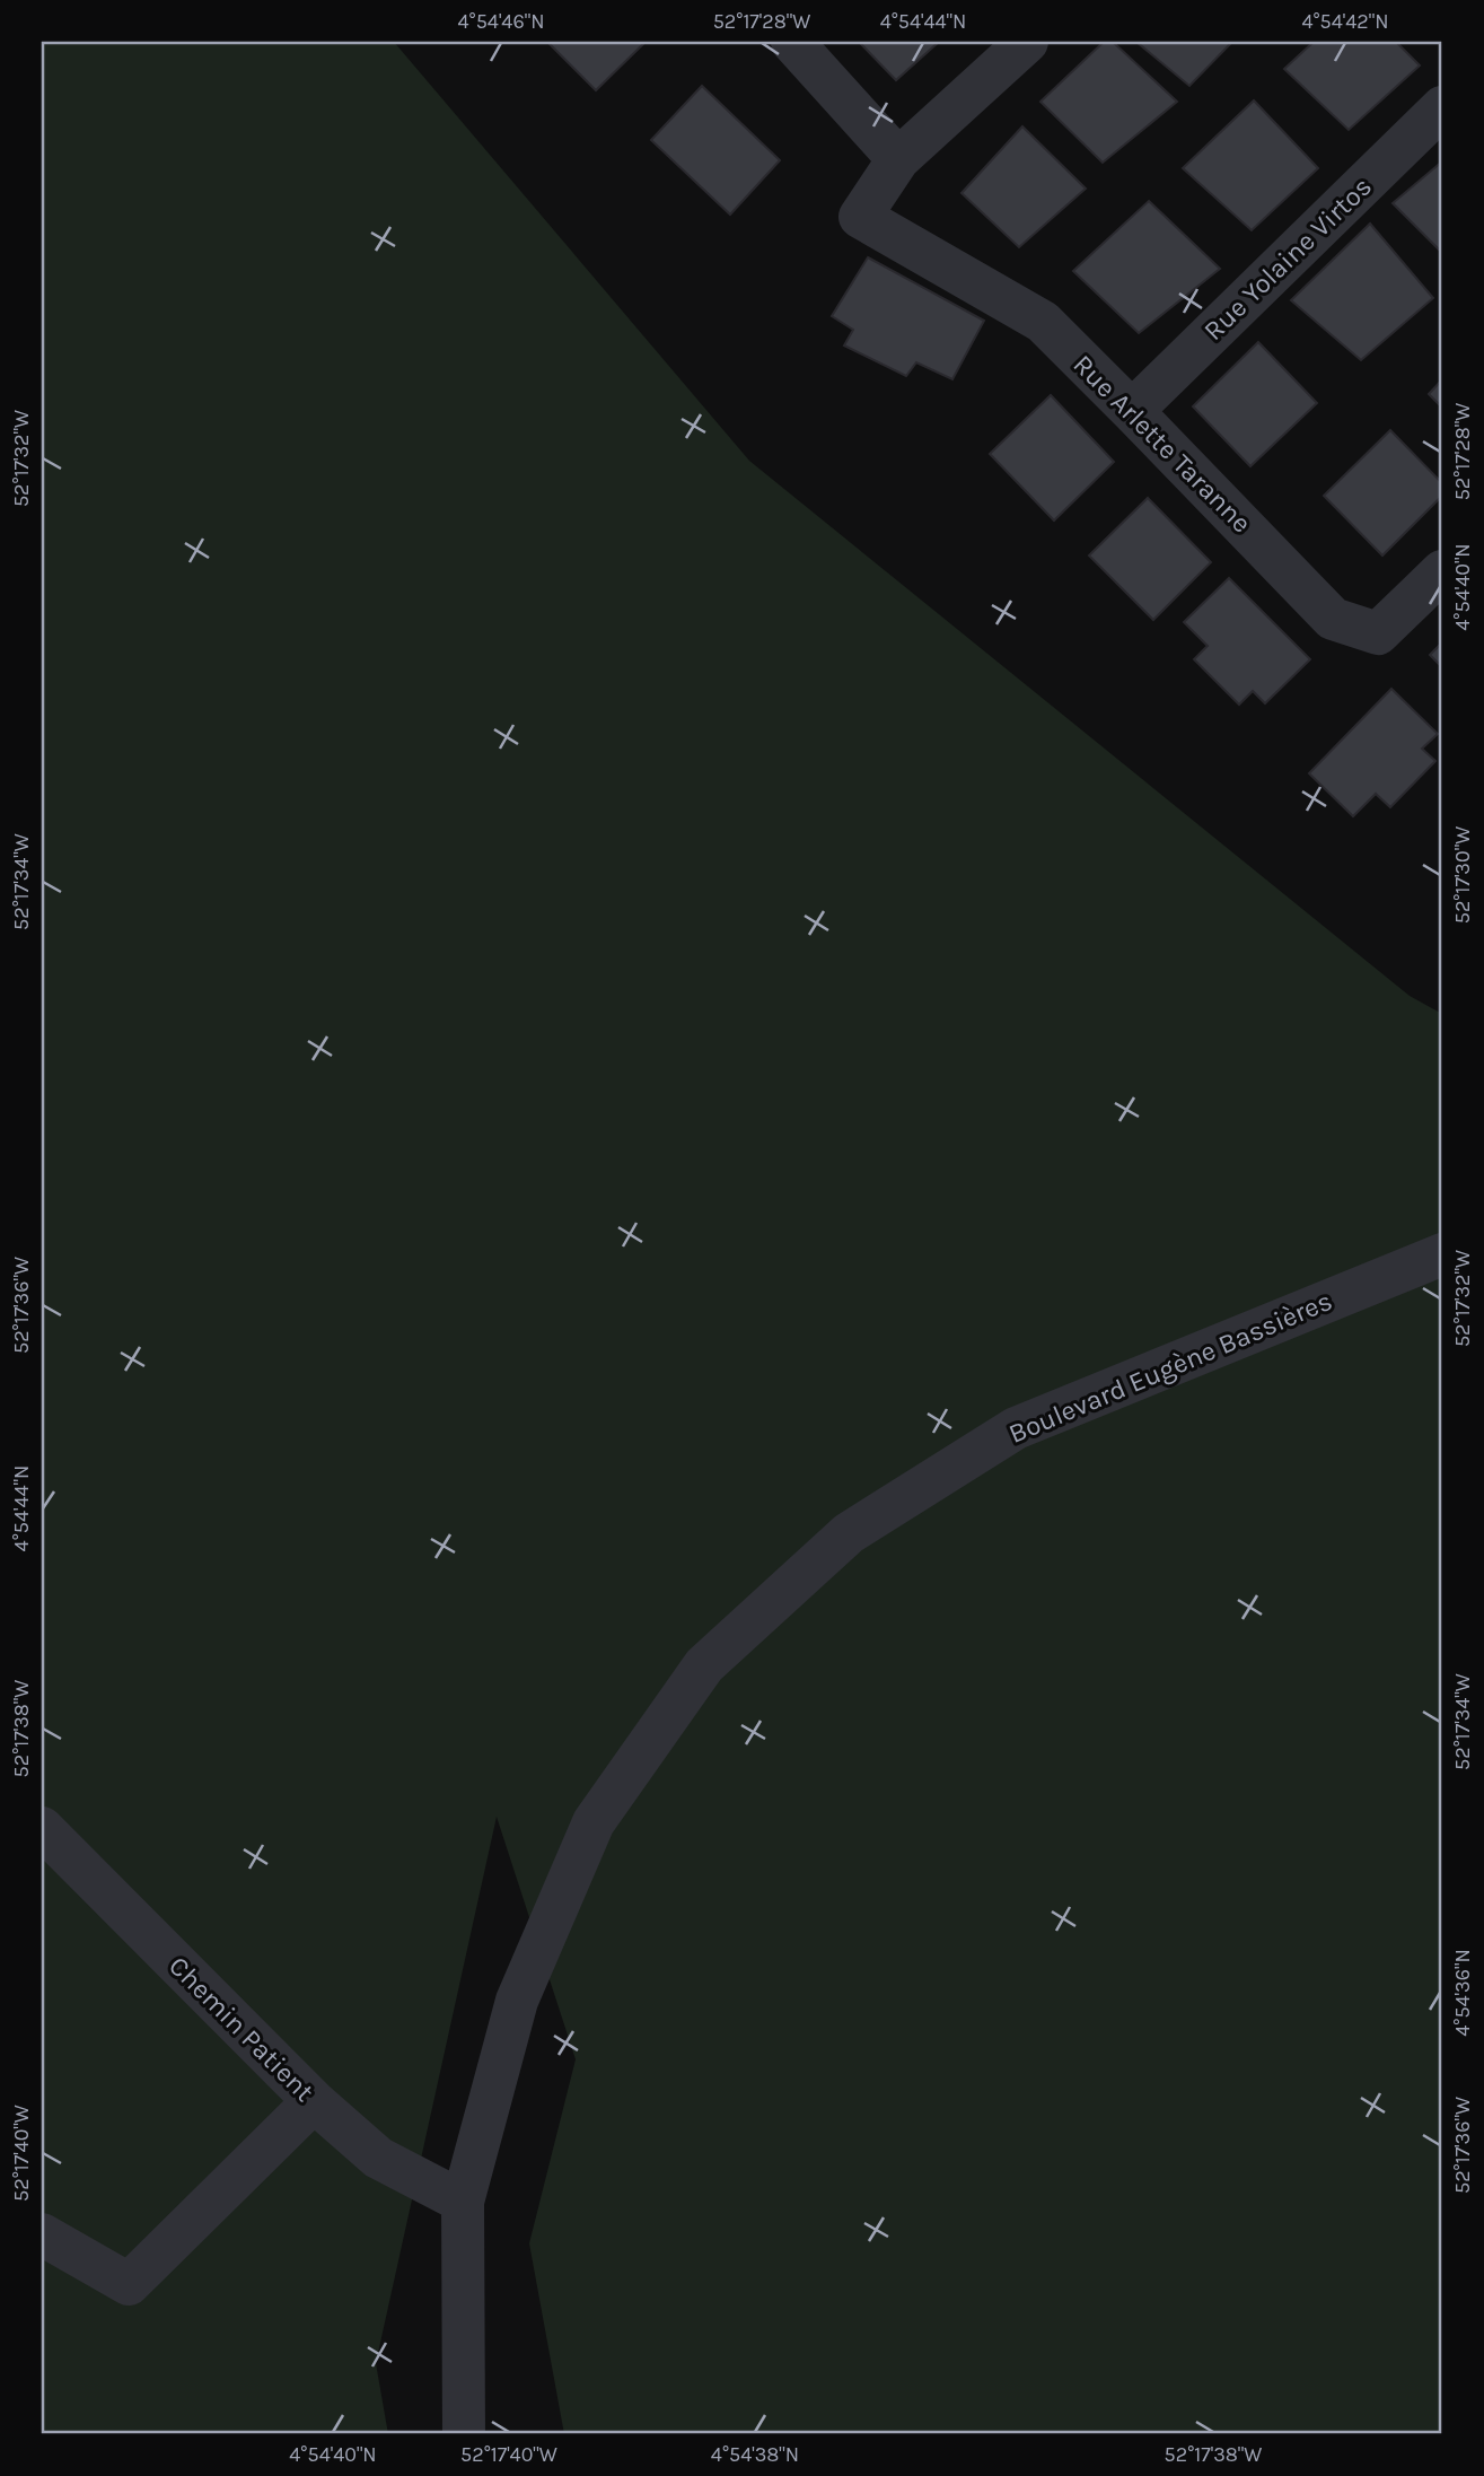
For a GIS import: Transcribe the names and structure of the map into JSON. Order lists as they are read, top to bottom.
{
  "streets": {
    "street": [
      "Rue Yolaine Virtos",
      "Rue Arlette Taranne",
      "Boulevard Eugène Bassières",
      "Chemin Patient"
    ]
  },
  "crossings": [
    ["Rue Yolaine Virtos", "Rue Arlette Taranne"],
    ["Boulevard Eugène Bassières", "Chemin Patient"]
  ],
  "coordinates": [
    "4°54'46\"N",
    "52°17'28\"W",
    "4°54'44\"N",
    "4°54'42\"N",
    "52°17'32\"W",
    "4°54'40\"N",
    "52°17'30\"W",
    "52°17'34\"W",
    "52°17'36\"W",
    "52°17'38\"W",
    "4°54'36\"N",
    "52°17'40\"W",
    "4°54'38\"N"
  ]
}
